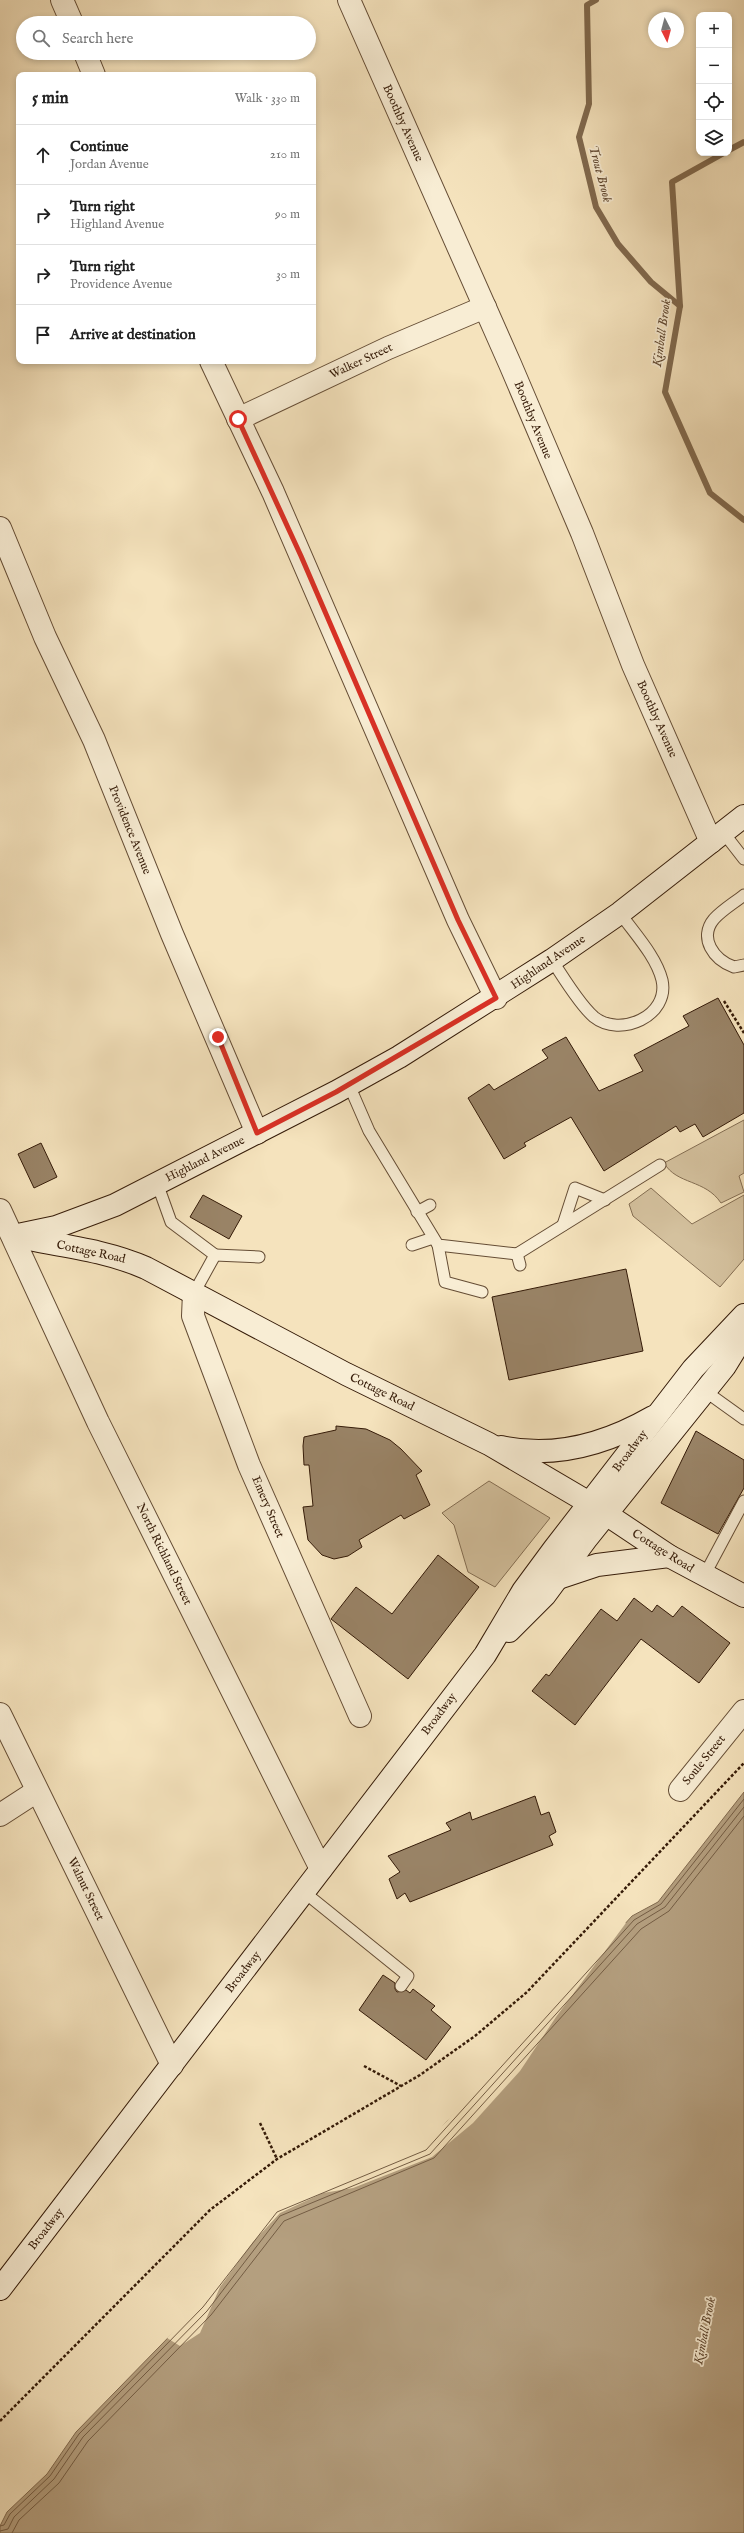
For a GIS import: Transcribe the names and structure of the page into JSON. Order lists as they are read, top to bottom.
{
  "streets": {
    "street": [
      "Boothby Avenue",
      "Walker Street",
      "Providence Avenue",
      "Highland Avenue",
      "Cottage Road",
      "Broadway",
      "Emery Street",
      "North Richland Street",
      "Soule Street",
      "Walnut Street"
    ]
  },
  "crossings": [
    ["Boothby Avenue", "Walker Street"],
    ["Boothby Avenue", "Highland Avenue"],
    ["Providence Avenue", "Highland Avenue"],
    ["Highland Avenue", "Cottage Road"],
    ["Highland Avenue", "North Richland Street"],
    ["Cottage Road", "Broadway"],
    ["Cottage Road", "Emery Street"],
    ["Cottage Road", "North Richland Street"],
    ["Broadway", "North Richland Street"],
    ["Broadway", "Walnut Street"]
  ],
  "water": ["Trout Brook", "Kimball Brook"],
  "north": "bottom",
  "page": {
    "map_buttons": ["+", "−"],
    "search": "Search here",
    "heading": ["5 min", "Walk · 330 m"],
    "list": [
      ["Continue", "Jordan Avenue", "210 m"],
      ["Turn right", "Highland Avenue", "90 m"],
      ["Turn right", "Providence Avenue", "30 m"],
      "Arrive at destination"
    ]
  }
}
